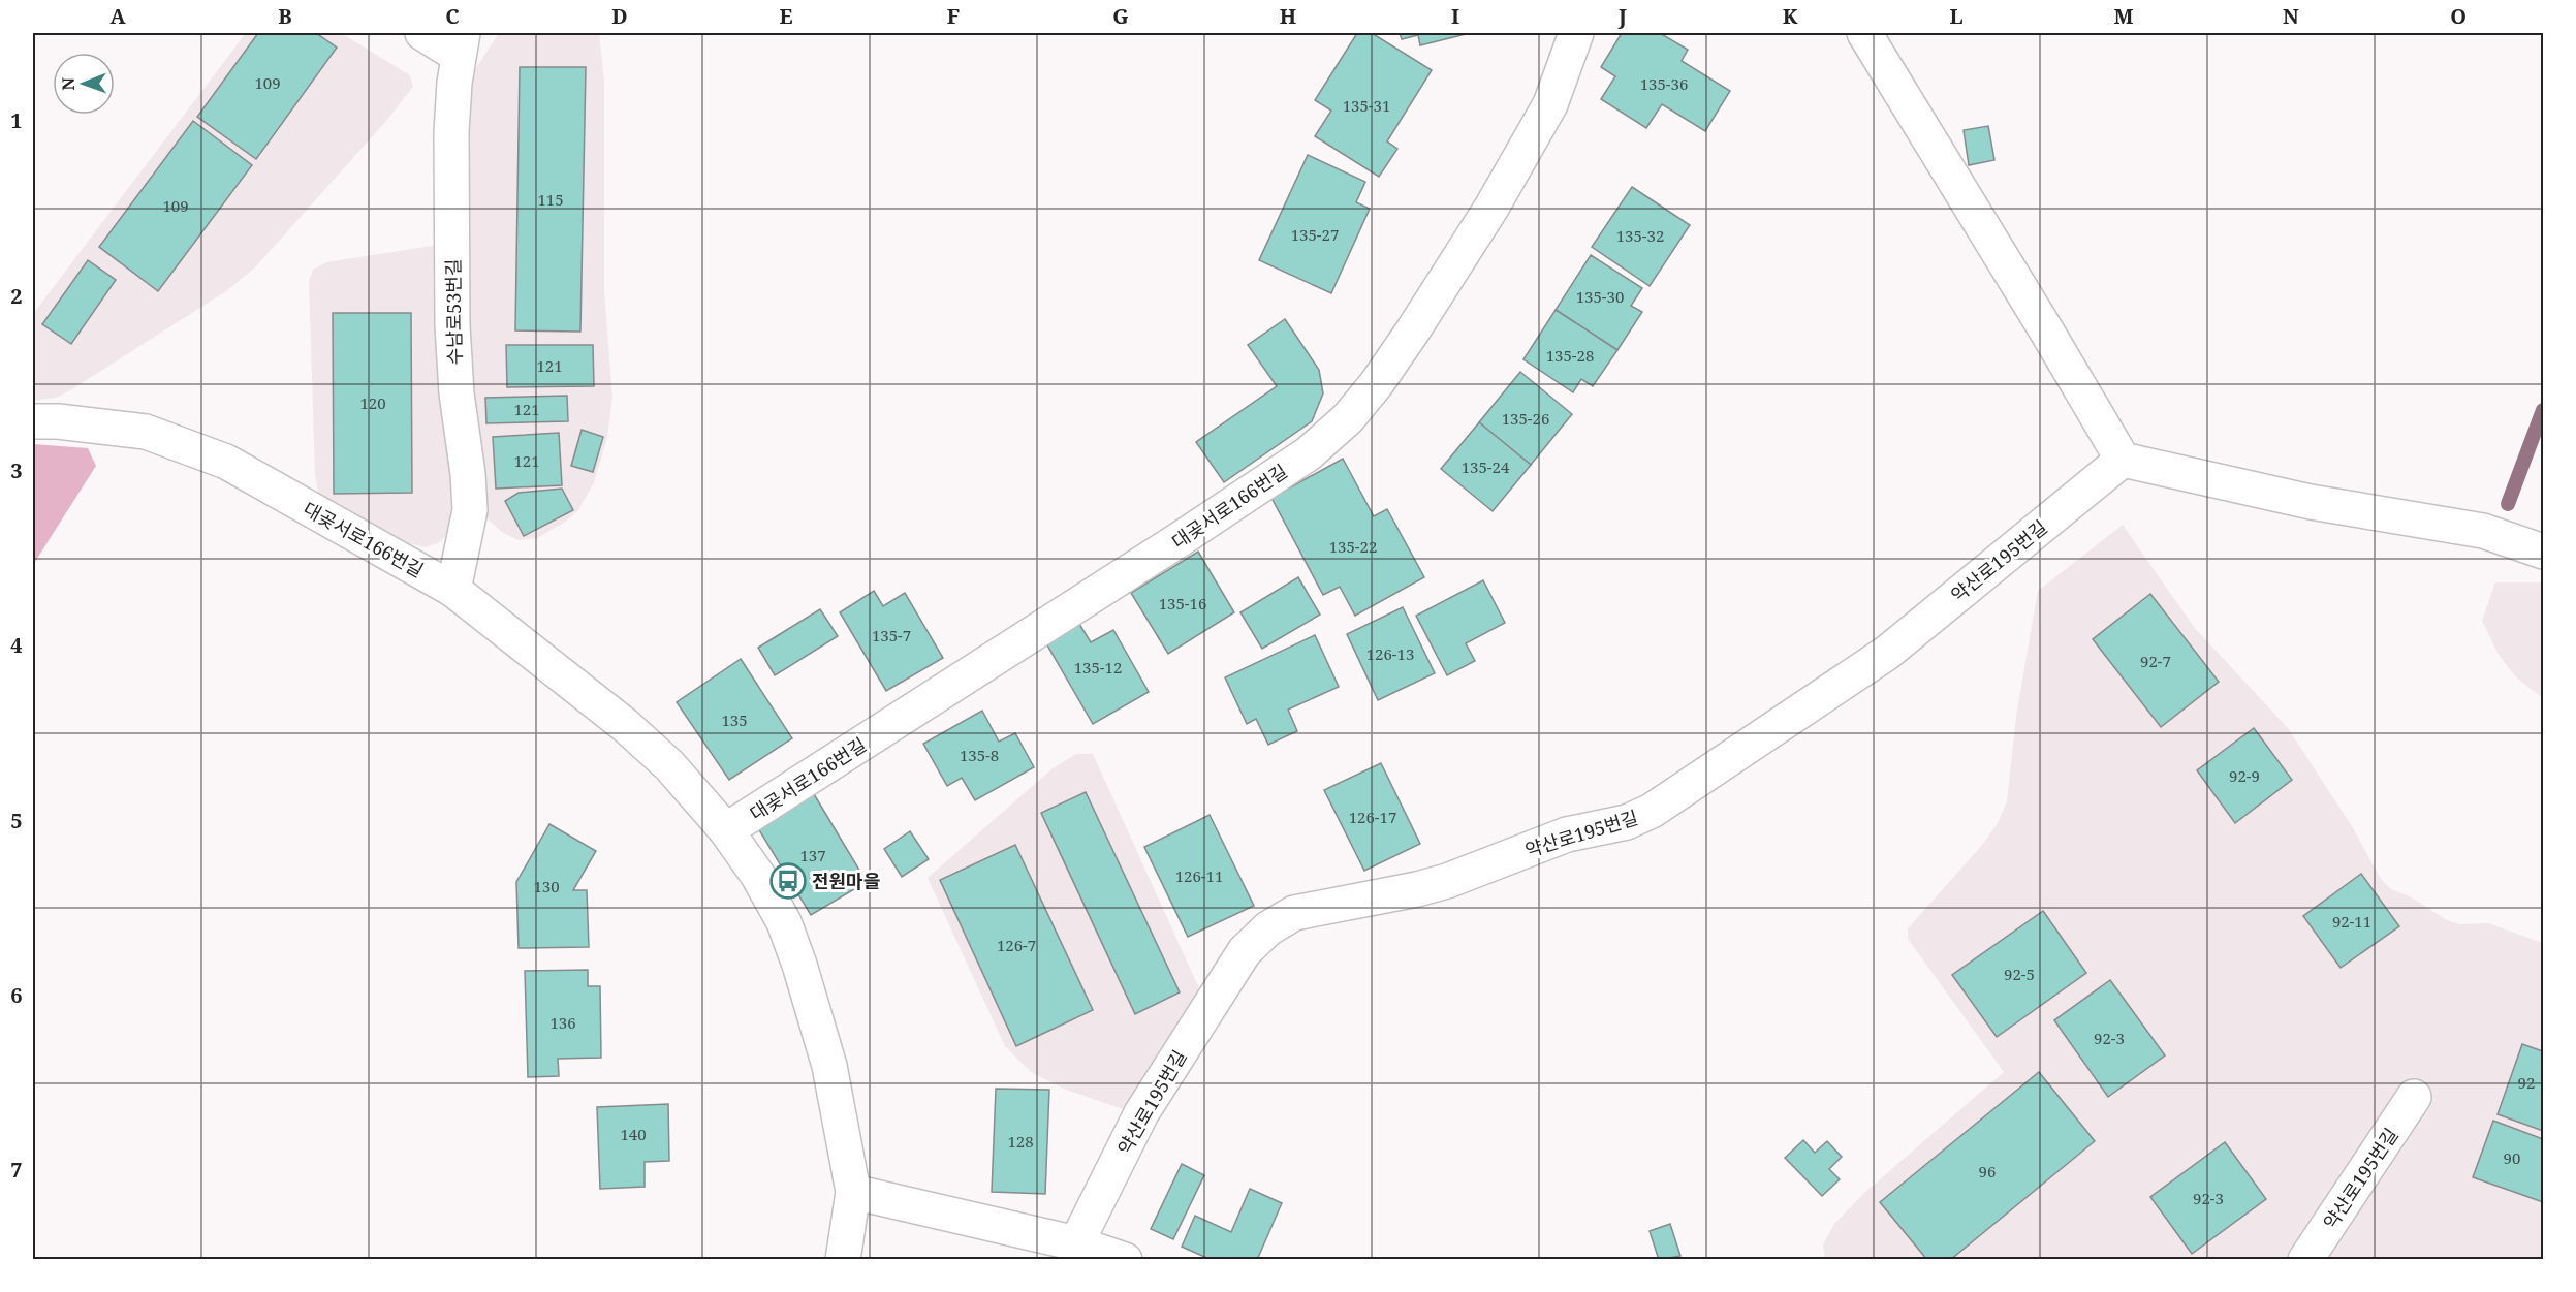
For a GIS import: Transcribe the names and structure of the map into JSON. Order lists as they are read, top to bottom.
{
  "streets": {
    "lane": ["수남로53번길", "대곶서로166번길", "약산로195번길"]
  },
  "crossings": [
    ["수남로53번길", "대곶서로166번길"]
  ],
  "places": {
    "bus stop": ["전원마을"]
  },
  "house_numbers": [
    "109",
    "135-36",
    "135-31",
    "115",
    "109",
    "135-27",
    "135-32",
    "135-30",
    "135-28",
    "121",
    "120",
    "121",
    "135-26",
    "121",
    "135-24",
    "135-22",
    "135-16",
    "135-7",
    "126-13",
    "92-7",
    "135-12",
    "135",
    "135-8",
    "92-9",
    "126-17",
    "137",
    "126-11",
    "130",
    "92-11",
    "126-7",
    "92-5",
    "136",
    "92-3",
    "92",
    "140",
    "128",
    "90",
    "96",
    "92-3"
  ],
  "north": "left",
  "grid": {
    "columns": [
      "A",
      "B",
      "C",
      "D",
      "E",
      "F",
      "G",
      "H",
      "I",
      "J",
      "K",
      "L",
      "M",
      "N",
      "O"
    ],
    "rows": [
      "1",
      "2",
      "3",
      "4",
      "5",
      "6",
      "7"
    ]
  }
}
